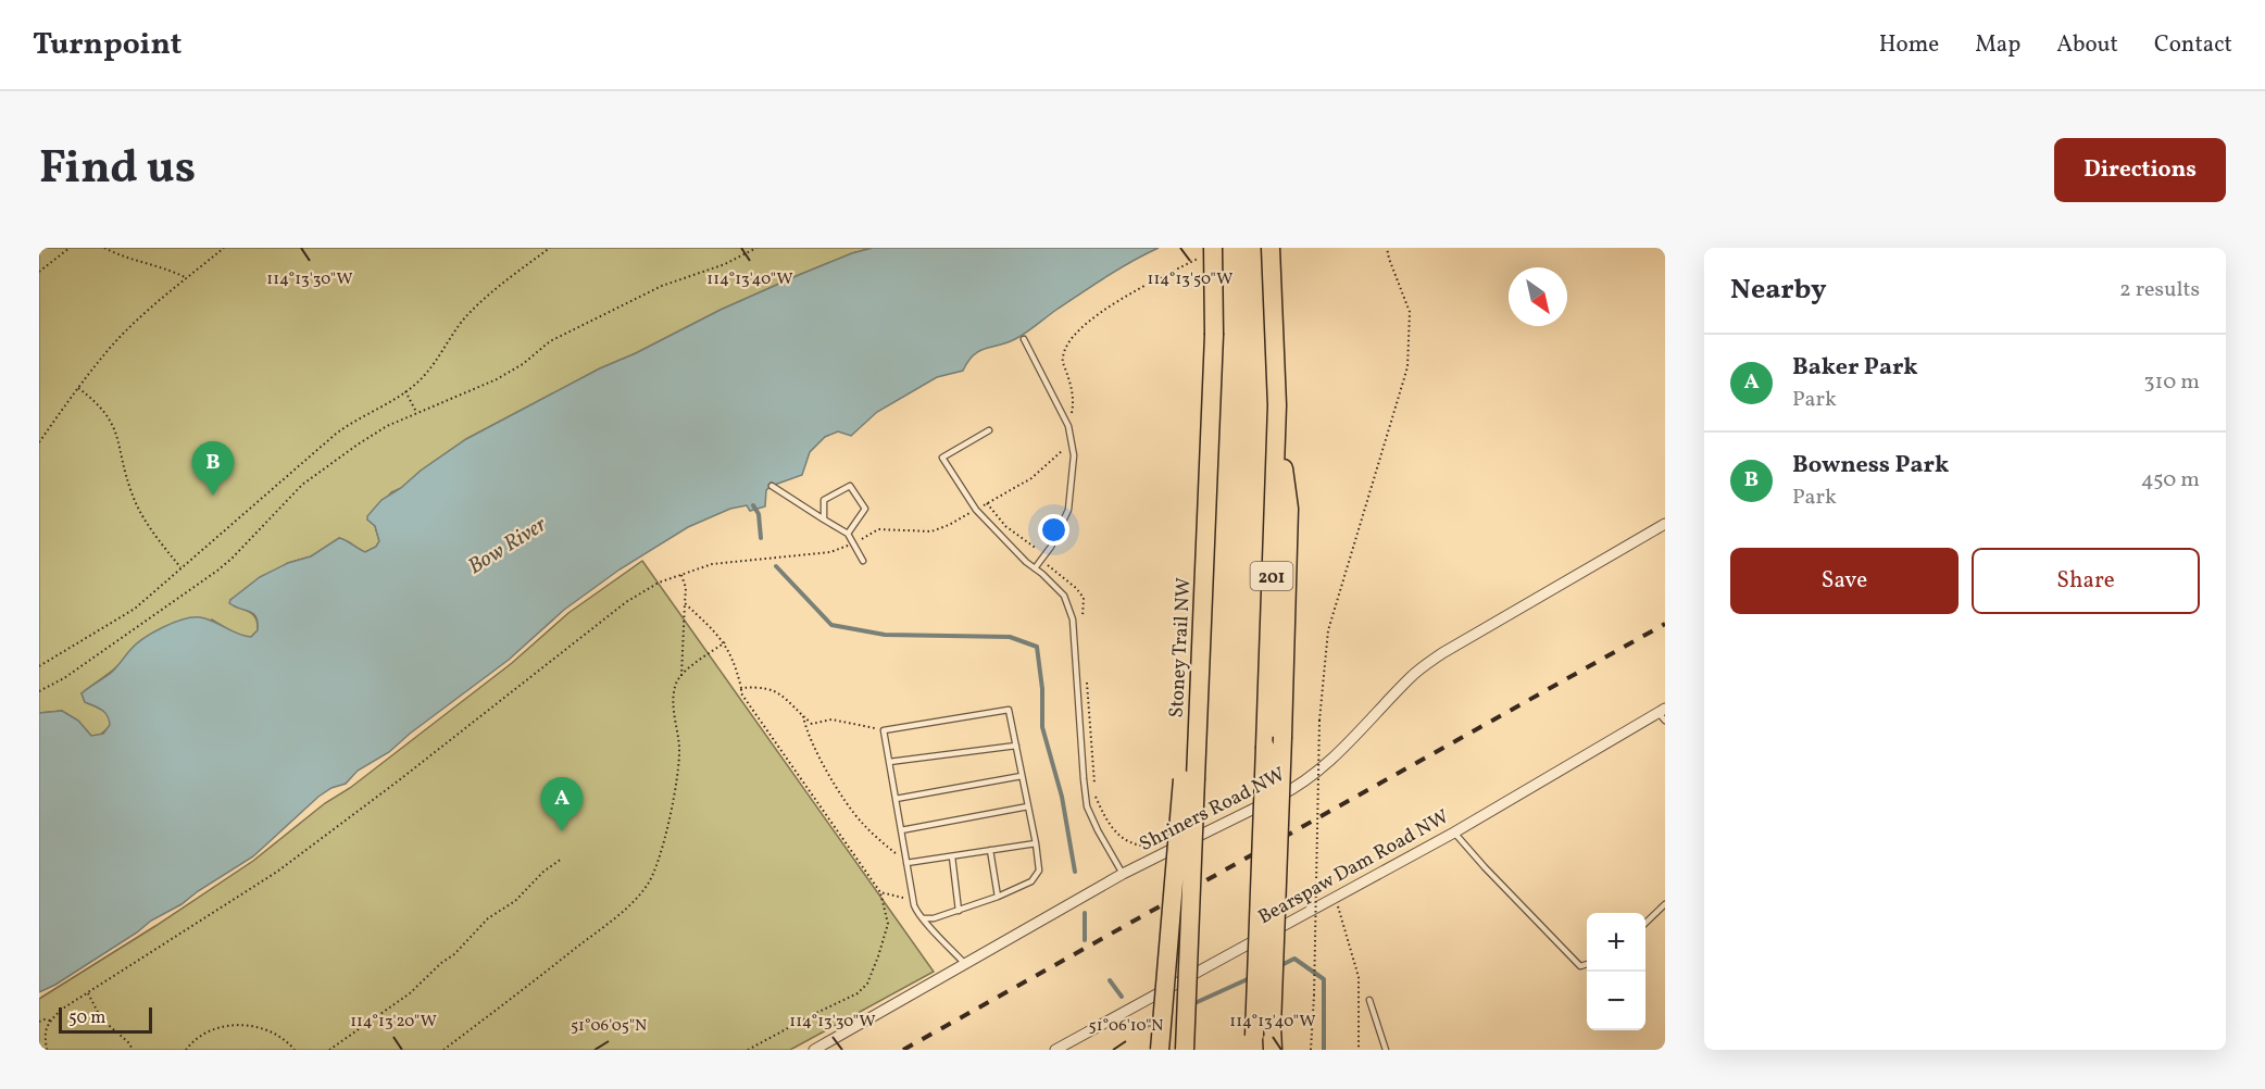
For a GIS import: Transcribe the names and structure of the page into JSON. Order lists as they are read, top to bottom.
{
  "streets": {
    "highway": ["201", "Stoney Trail NW"],
    "street": ["Shriners Road NW", "Bearspaw Dam Road NW"]
  },
  "water": ["Bow River"],
  "scale_bar": "50 m",
  "north": "bottom right",
  "page": {
    "header": "Turnpoint",
    "nav": [
      "Home",
      "Map",
      "About",
      "Contact"
    ],
    "title": "Find us",
    "buttons": [
      "Directions",
      ["Save", "Share"]
    ],
    "heading": ["Nearby", "2 results"],
    "list": [
      {
        "mark": "A",
        "name": "Baker Park",
        "note": "Park",
        "value": "310 m"
      },
      {
        "mark": "B",
        "name": "Bowness Park",
        "note": "Park",
        "value": "450 m"
      }
    ],
    "pins": ["B", "A"],
    "map_buttons": ["+", "−"],
    "scale": "50 m"
  },
  "coordinates": [
    "114°13'30\"W",
    "114°13'40\"W",
    "114°13'50\"W",
    "114°13'20\"W",
    "51°06'05\"N",
    "51°06'10\"N"
  ]
}
